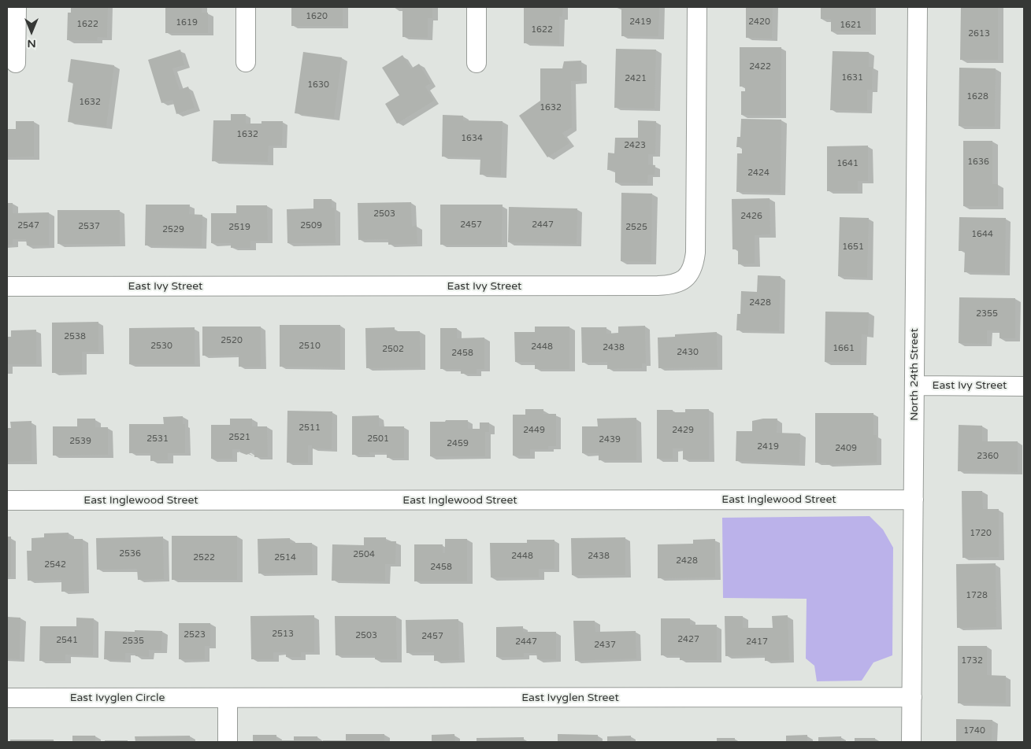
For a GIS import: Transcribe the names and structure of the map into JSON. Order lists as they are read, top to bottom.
{
  "streets": {
    "street": [
      "East Ivy Street",
      "North 24th Street",
      "East Inglewood Street",
      "East Ivyglen Circle",
      "East Ivyglen Street"
    ]
  },
  "crossings": [
    ["East Ivy Street", "North 24th Street"],
    ["North 24th Street", "East Inglewood Street"],
    ["North 24th Street", "East Ivyglen Street"],
    ["East Ivyglen Circle", "East Ivyglen Street"]
  ],
  "house_numbers": [
    "1620",
    "2419",
    "2420",
    "1619",
    "1622",
    "1621",
    "1622",
    "2613",
    "2422",
    "1631",
    "2421",
    "1630",
    "1628",
    "1632",
    "1632",
    "1632",
    "1634",
    "2423",
    "1636",
    "1641",
    "2424",
    "2503",
    "2426",
    "2457",
    "2447",
    "2547",
    "2509",
    "2537",
    "2519",
    "2525",
    "2529",
    "1644",
    "1651",
    "2428",
    "2355",
    "2538",
    "2520",
    "2530",
    "2510",
    "2448",
    "2438",
    "1661",
    "2502",
    "2430",
    "2458",
    "2511",
    "2449",
    "2429",
    "2521",
    "2531",
    "2501",
    "2439",
    "2539",
    "2459",
    "2419",
    "2409",
    "2360",
    "1720",
    "2536",
    "2504",
    "2448",
    "2438",
    "2522",
    "2514",
    "2428",
    "2542",
    "2458",
    "1728",
    "2513",
    "2523",
    "2503",
    "2457",
    "2427",
    "2541",
    "2535",
    "2447",
    "2417",
    "2437",
    "1732",
    "1740"
  ],
  "north": "bottom"
}
